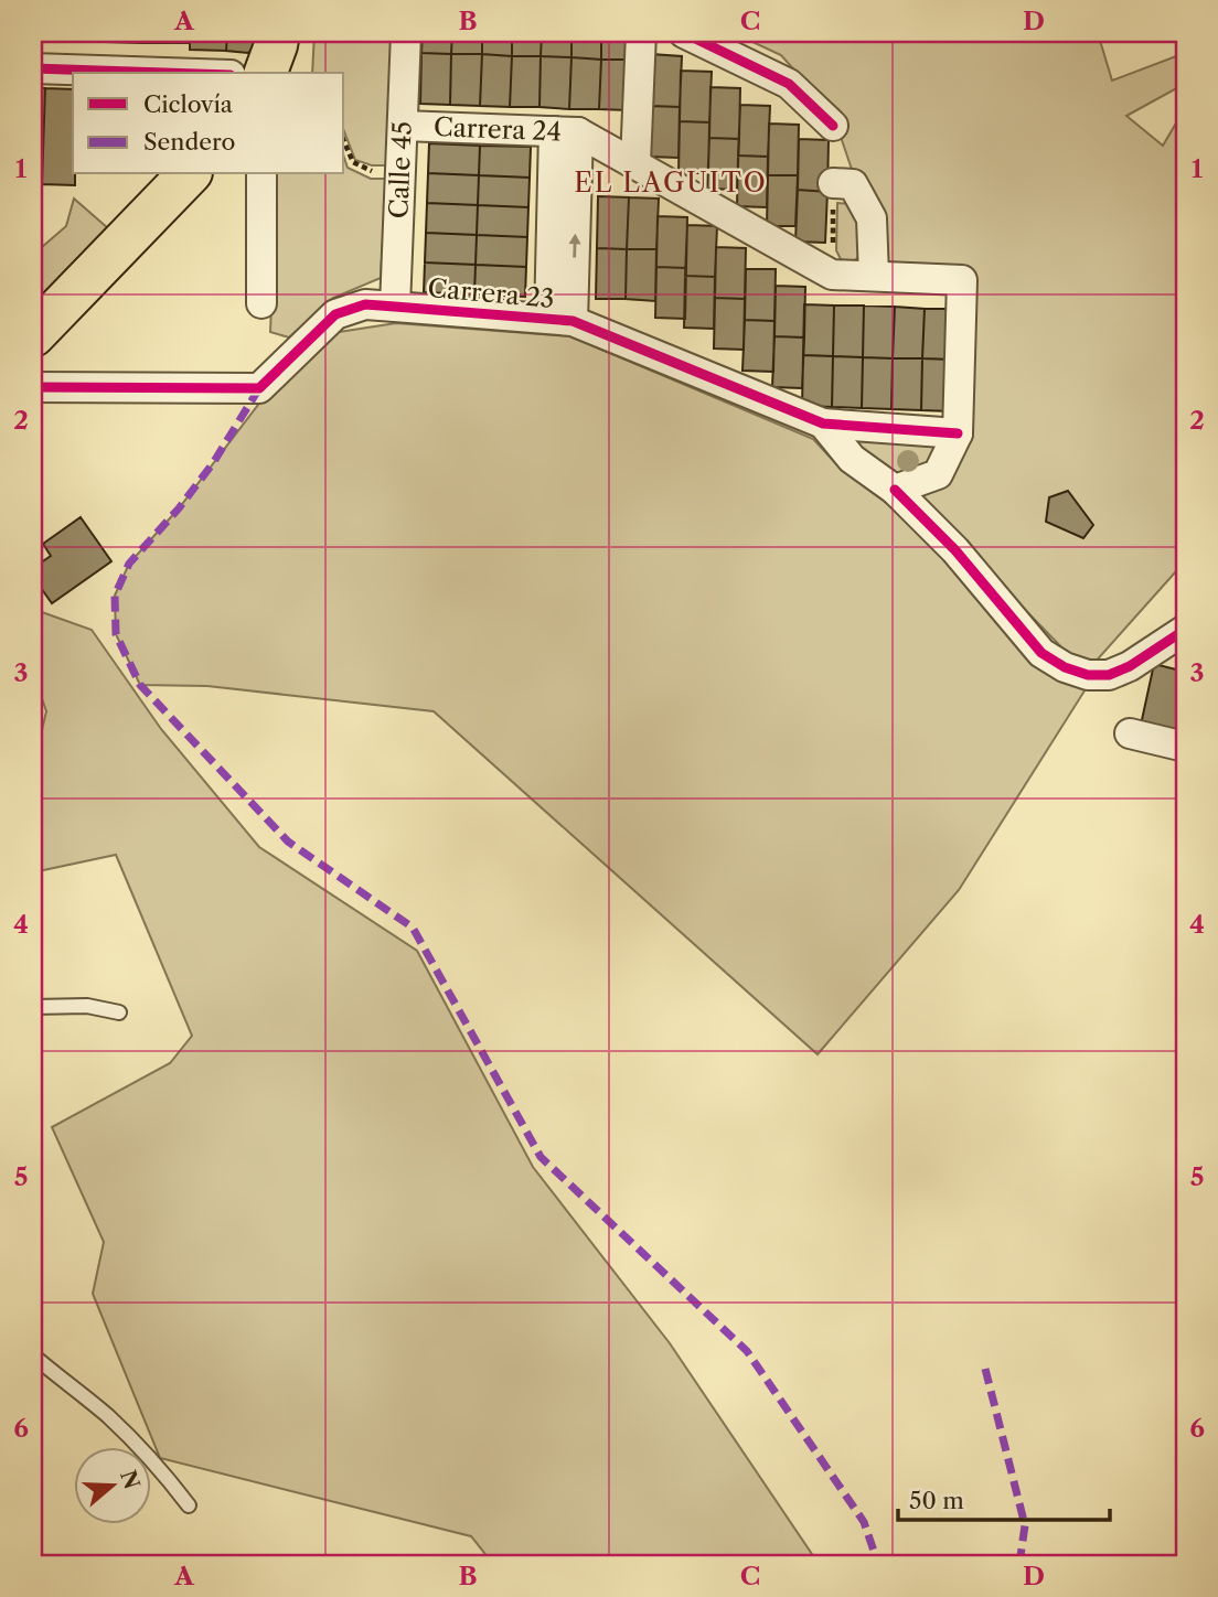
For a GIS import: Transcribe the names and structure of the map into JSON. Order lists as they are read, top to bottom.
{
  "streets": {
    "street": ["Carrera 24", "Calle 45", "Carrera 23"]
  },
  "crossings": [
    ["Carrera 24", "Calle 45"],
    ["Calle 45", "Carrera 23"]
  ],
  "districts": ["EL LAGUITO"],
  "legend": ["Ciclovía", "Sendero"],
  "scale_bar": "50 m",
  "north": "right",
  "grid": {
    "columns": [
      "A",
      "B",
      "C",
      "D"
    ],
    "rows": [
      "1",
      "2",
      "3",
      "4",
      "5",
      "6"
    ]
  }
}
